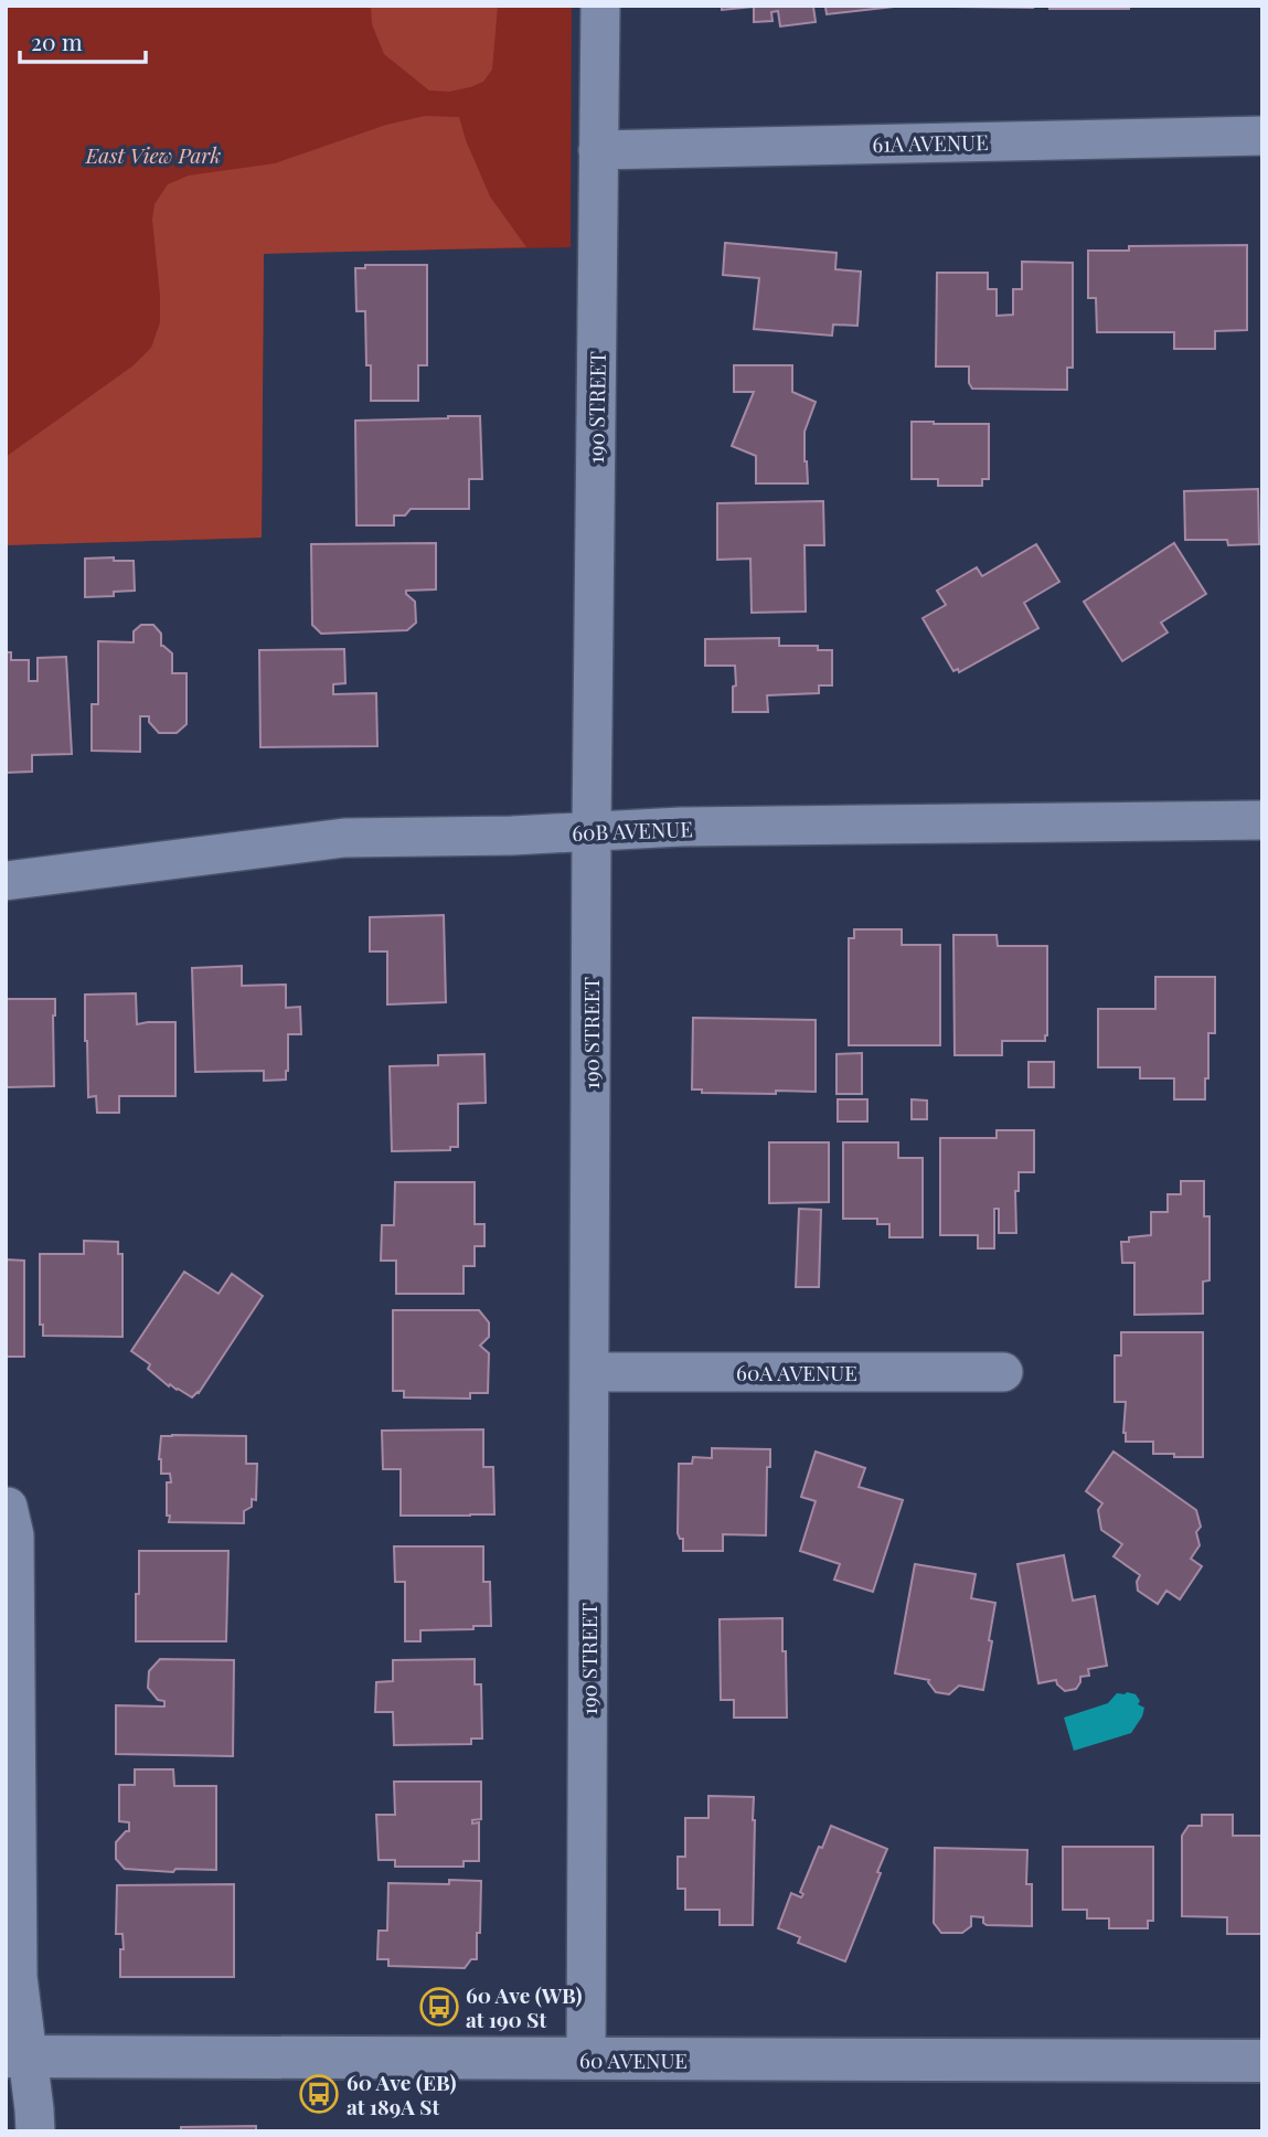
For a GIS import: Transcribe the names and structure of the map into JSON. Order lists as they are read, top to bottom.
{
  "streets": {
    "street": [
      "61A AVENUE",
      "190 STREET",
      "60B AVENUE",
      "60A AVENUE",
      "60 AVENUE"
    ]
  },
  "crossings": [
    ["61A AVENUE", "190 STREET"],
    ["190 STREET", "60B AVENUE"],
    ["190 STREET", "60A AVENUE"],
    ["190 STREET", "60 AVENUE"]
  ],
  "parks": ["East View Park"],
  "places": {
    "bus stop": ["60 Ave (WB) at 190 St", "60 Ave (EB) at 189A St"]
  },
  "scale_bar": "20 m"
}
